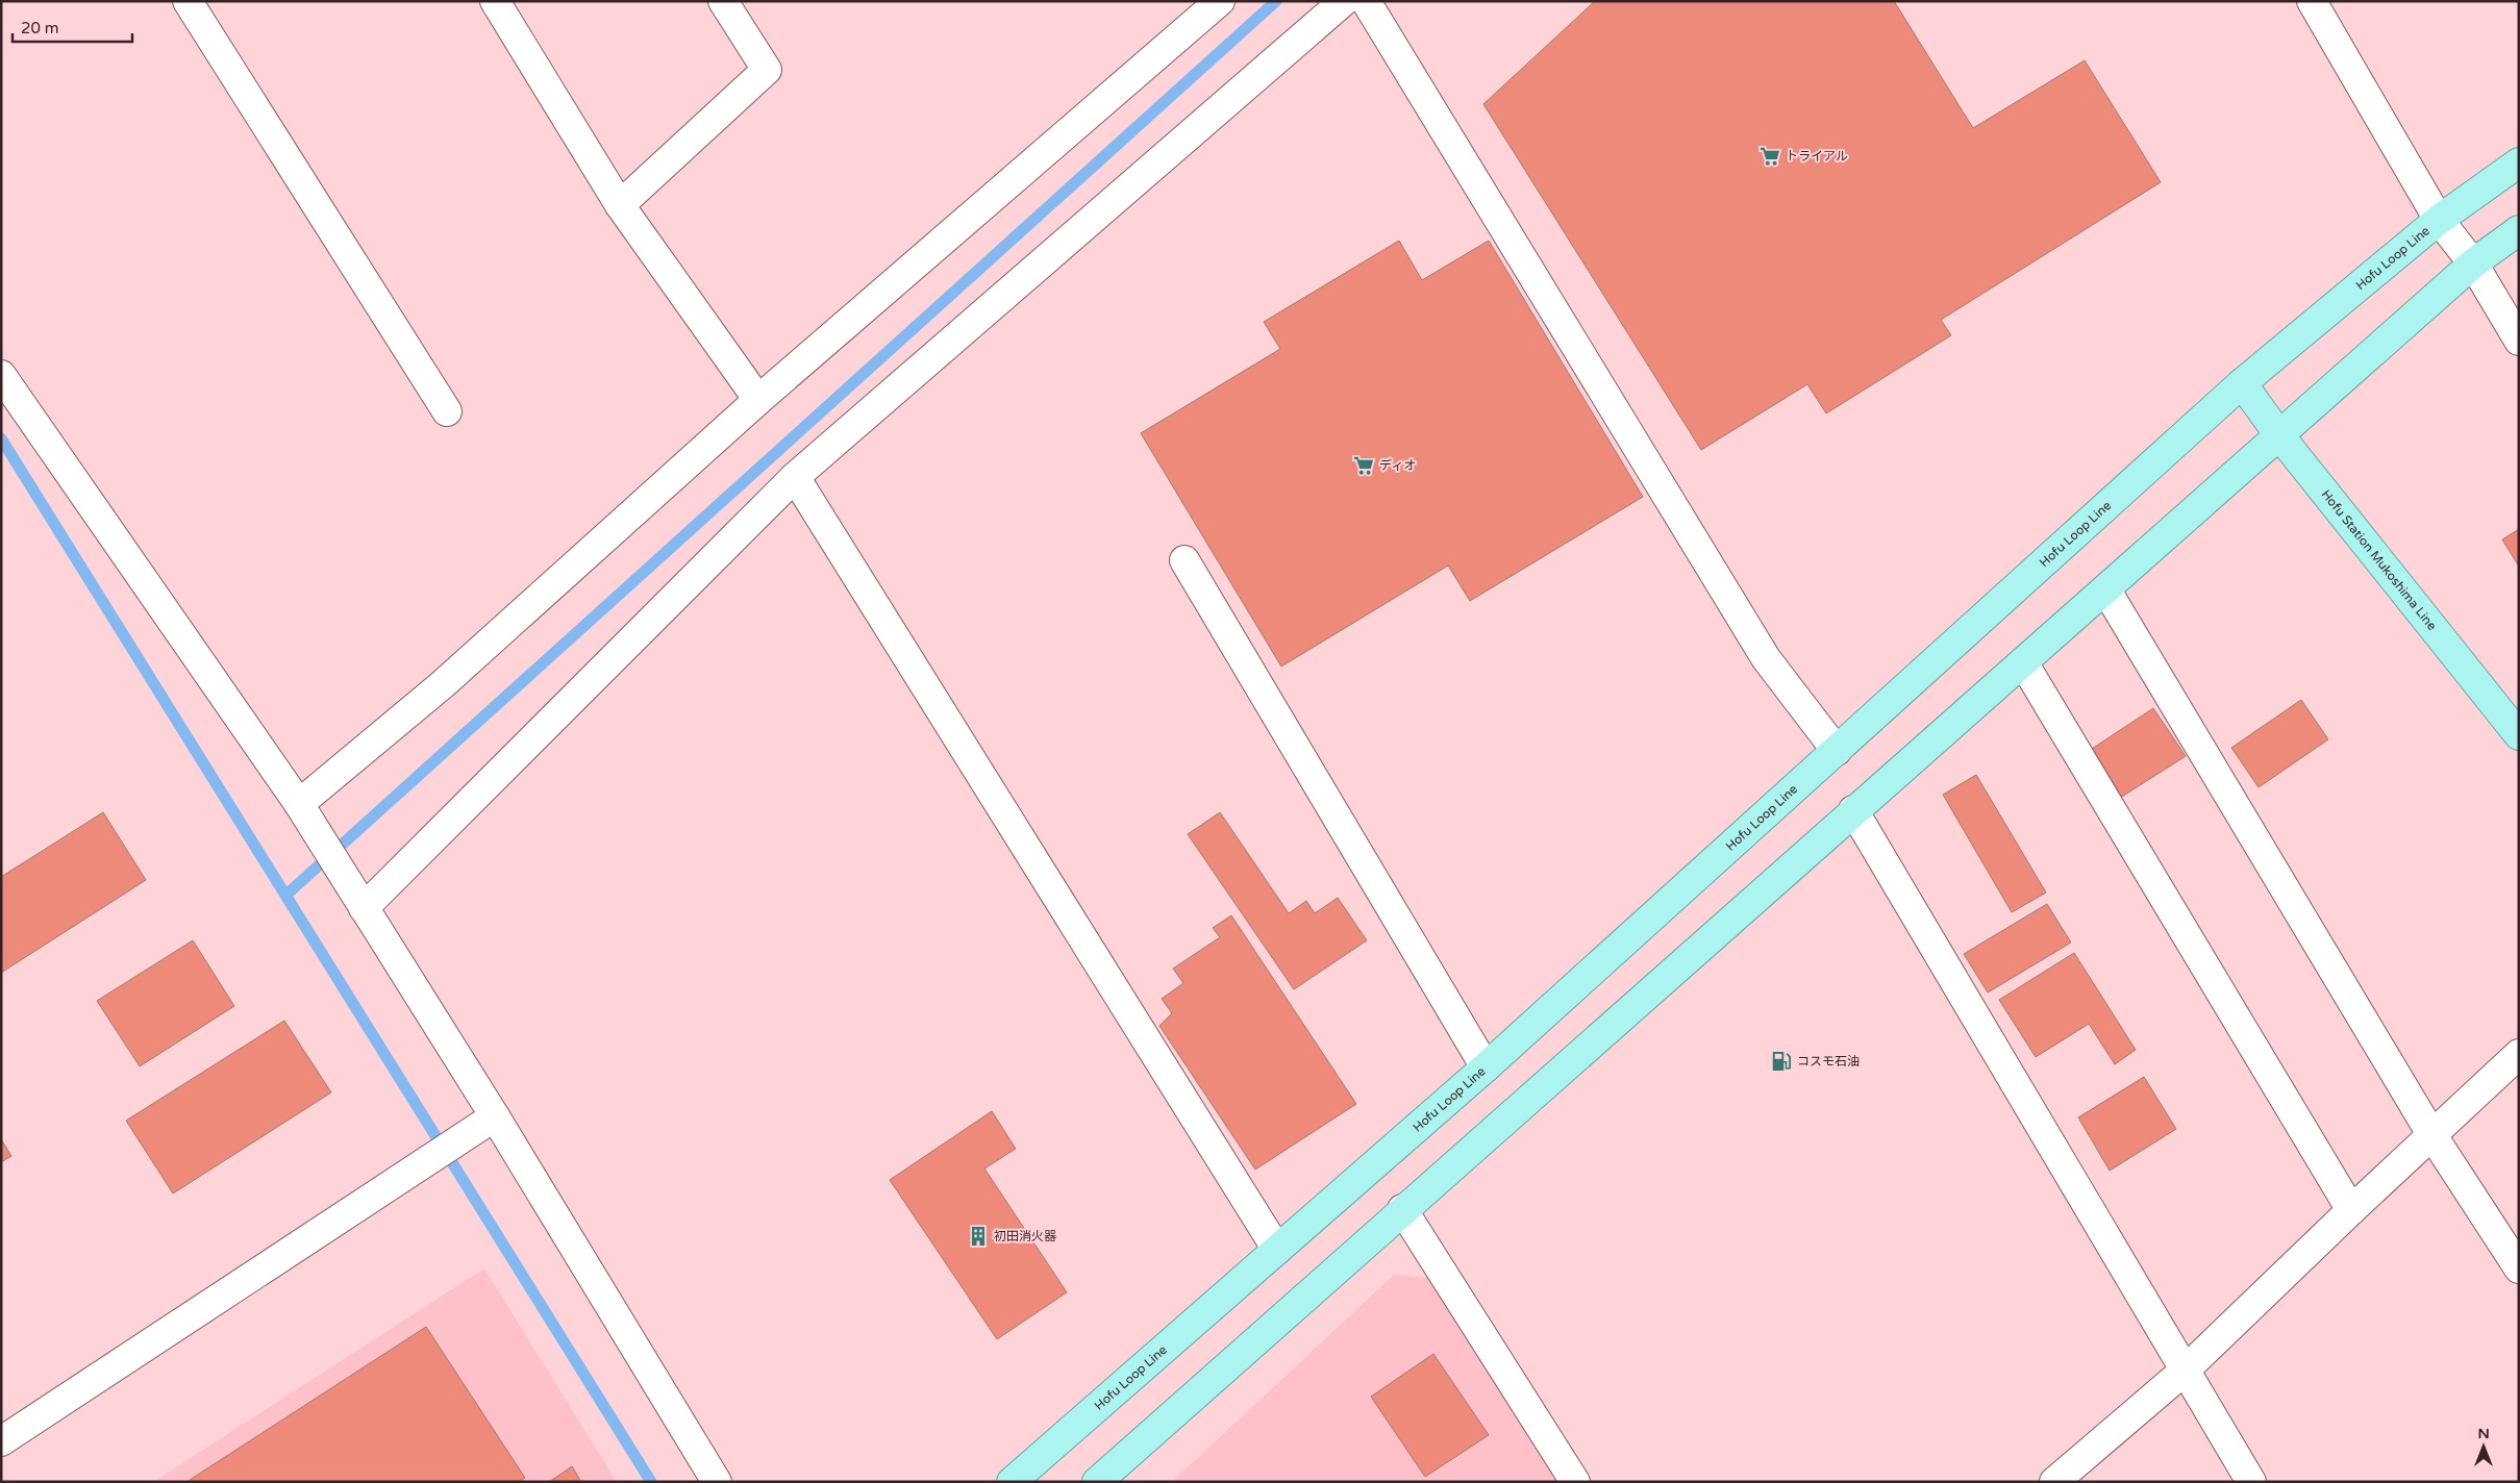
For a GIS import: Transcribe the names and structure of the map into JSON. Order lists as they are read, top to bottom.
{
  "streets": {
    "main road": ["Hofu Loop Line", "Hofu Station Mukoshima Line"]
  },
  "crossings": [
    ["Hofu Loop Line", "Hofu Station Mukoshima Line"]
  ],
  "places": {
    "supermarket": ["トライアル", "ディオ"],
    "fuel station": ["コスモ石油"],
    "building": ["初田消火器"]
  },
  "scale_bar": "20 m",
  "north": "top"
}
